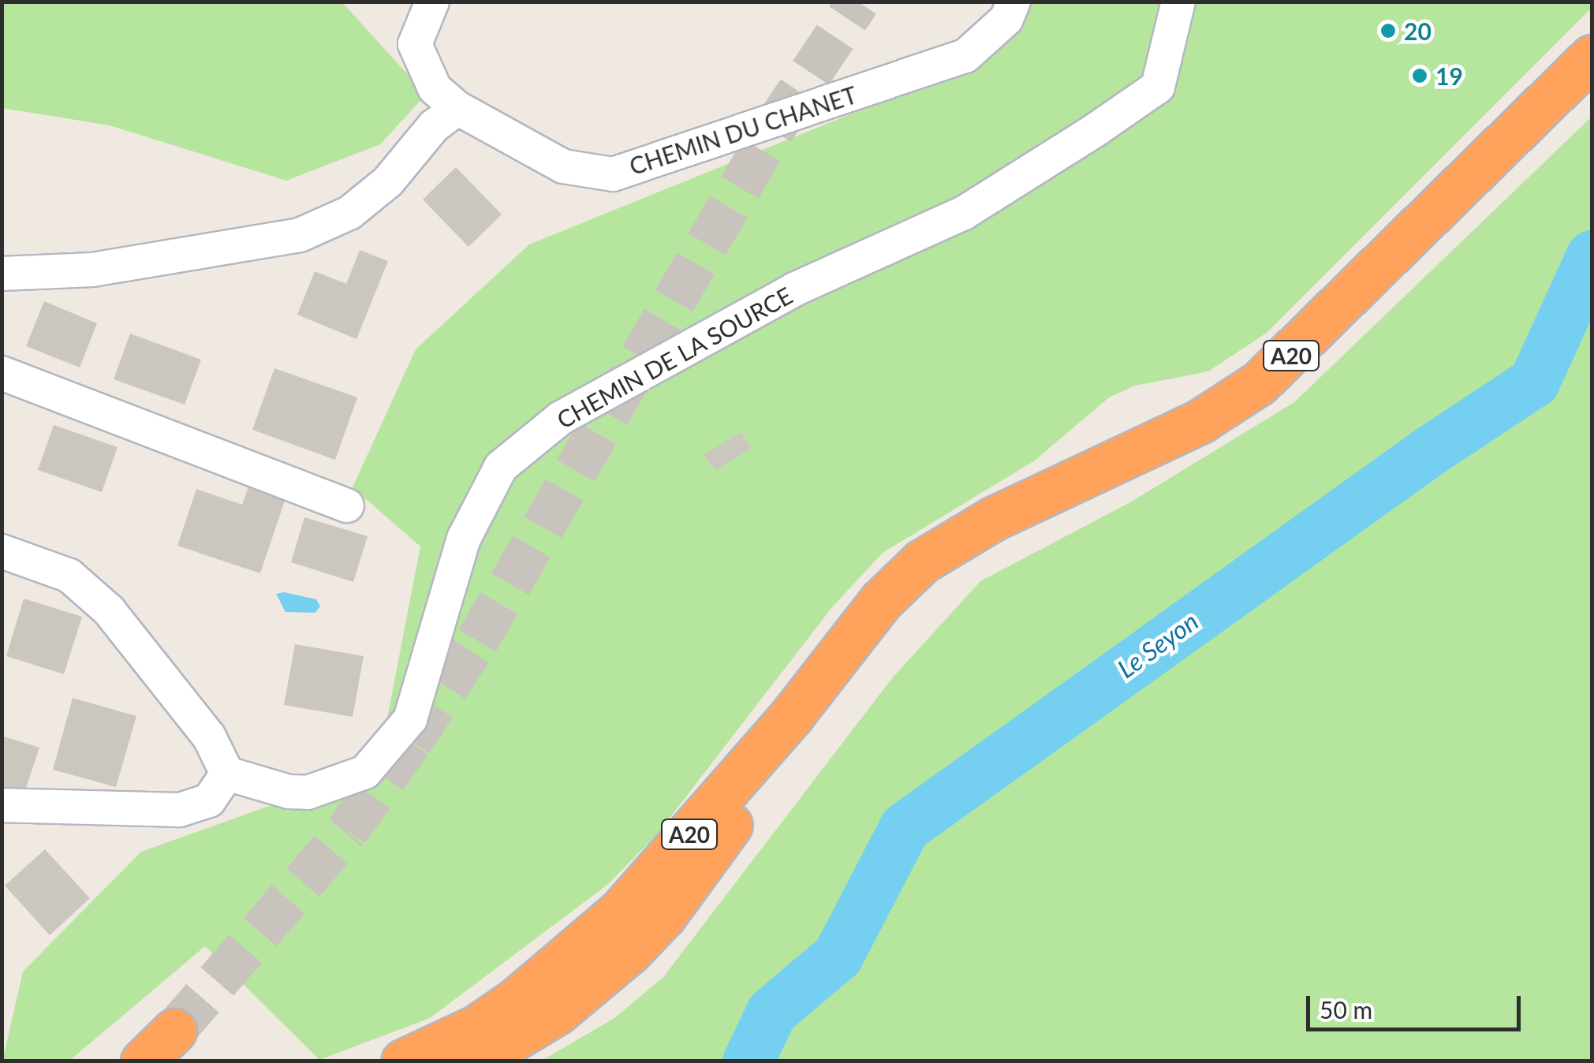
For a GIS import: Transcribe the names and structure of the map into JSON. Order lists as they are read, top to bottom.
{
  "streets": {
    "highway": ["A20"],
    "street": ["CHEMIN DU CHANET", "CHEMIN DE LA SOURCE"]
  },
  "water": ["Le Seyon"],
  "places": ["20", "19"],
  "scale_bar": "50 m"
}
